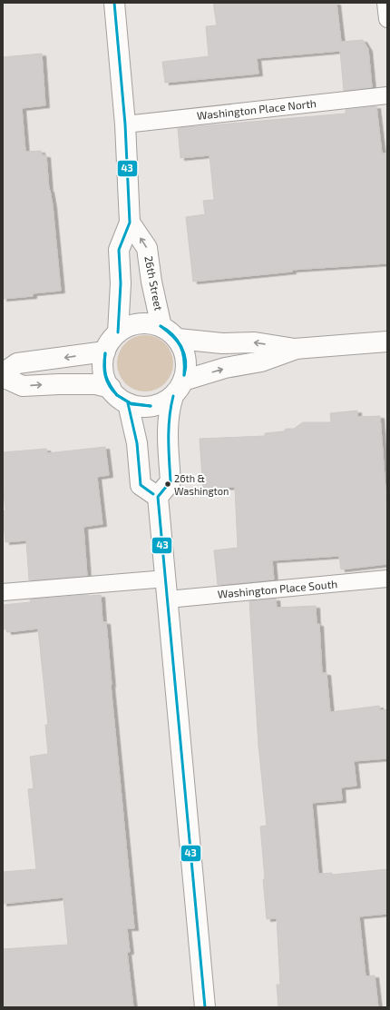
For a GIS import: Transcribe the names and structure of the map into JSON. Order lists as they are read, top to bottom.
{
  "streets": {
    "street": ["26th Street"],
    "lane": ["Washington Place North", "Washington Place South"]
  },
  "places": ["26th & Washington"],
  "lines": ["transit line 43"]
}
